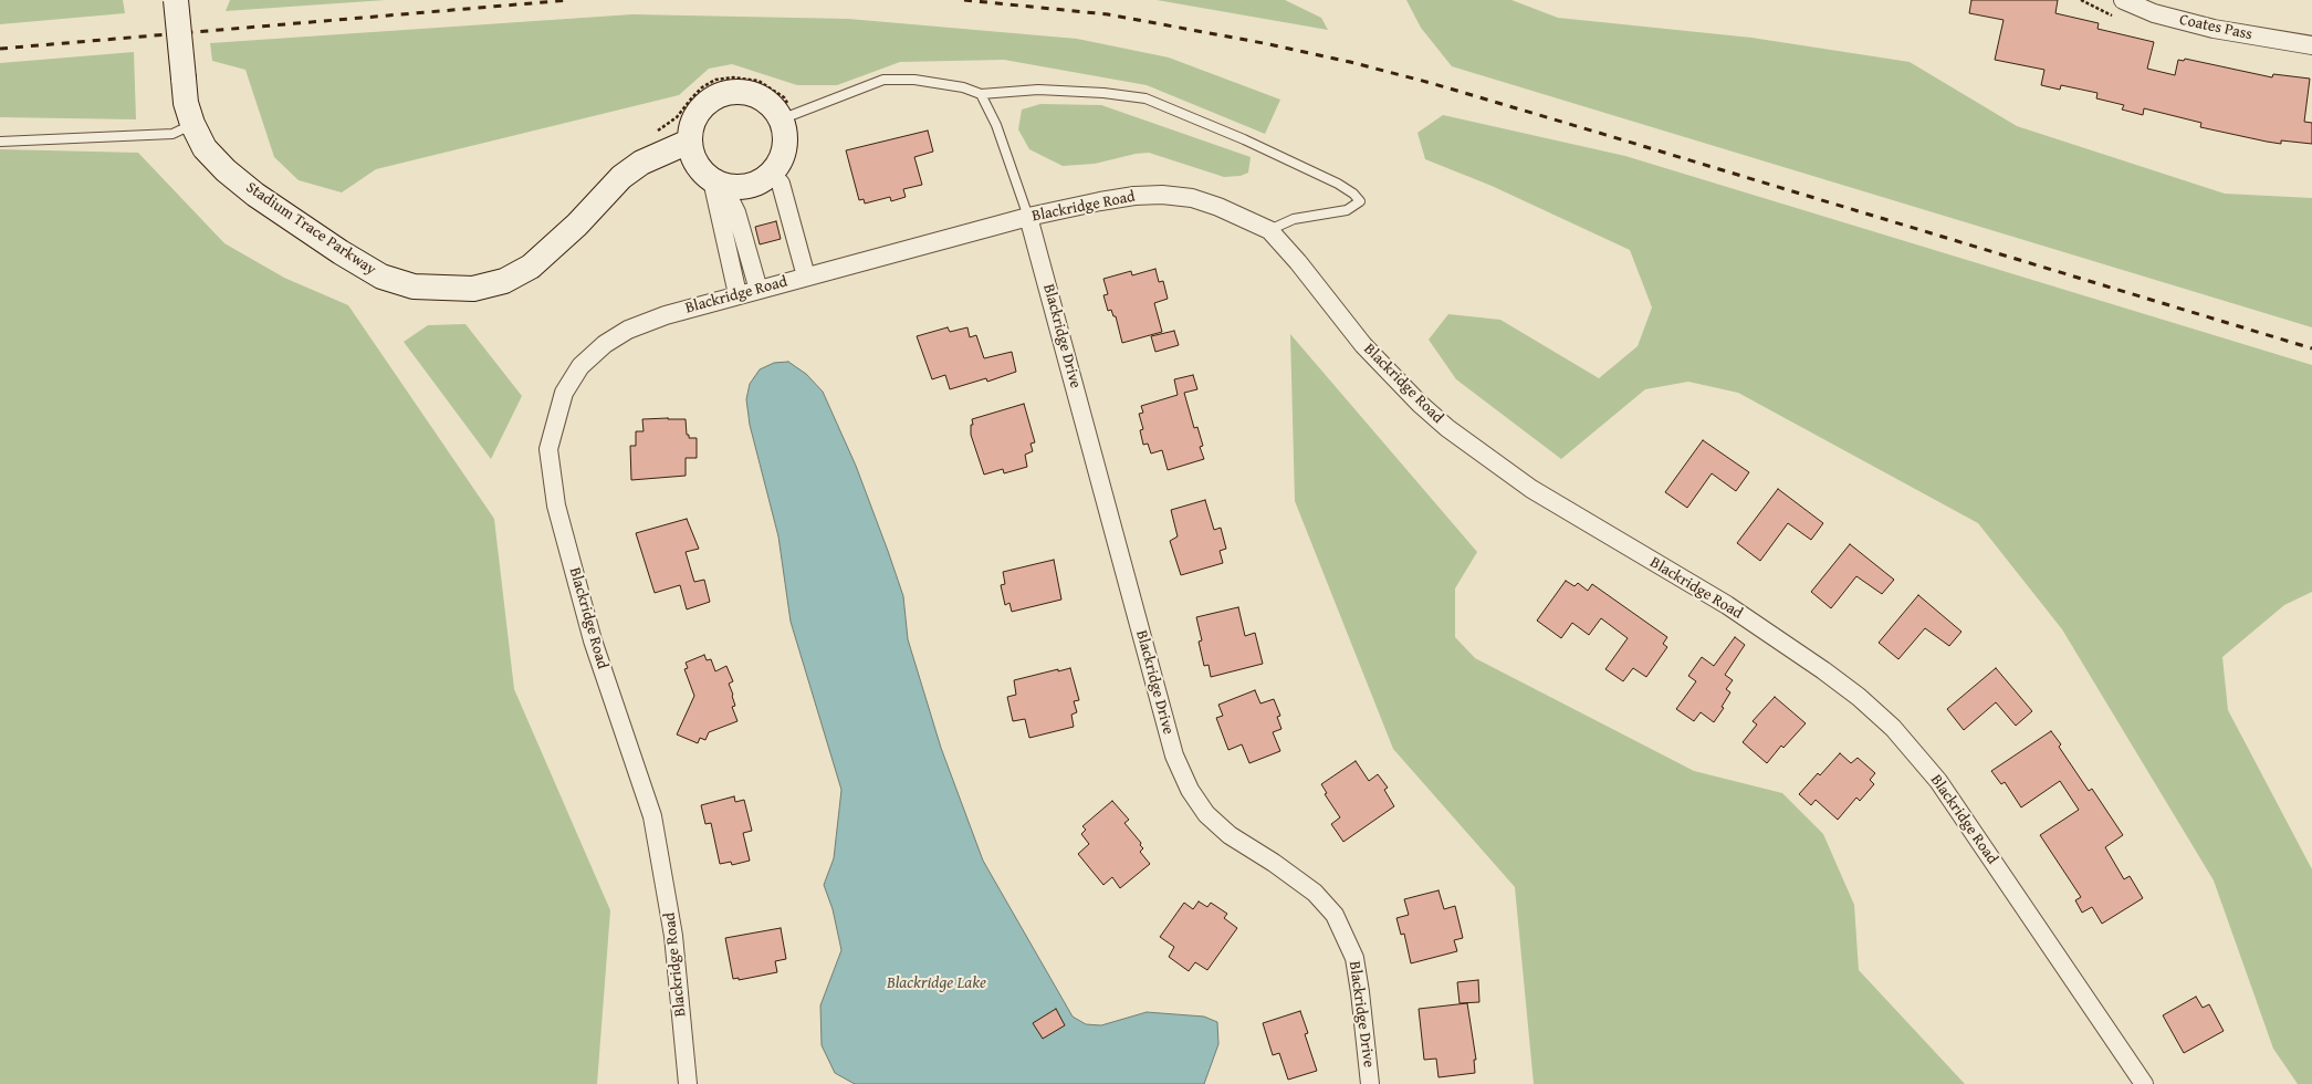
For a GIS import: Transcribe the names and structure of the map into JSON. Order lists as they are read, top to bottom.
{
  "streets": {
    "street": [
      "Coates Pass",
      "Blackridge Road",
      "Stadium Trace Parkway",
      "Blackridge Drive"
    ]
  },
  "crossings": [
    ["Blackridge Road", "Blackridge Drive"]
  ],
  "water": ["Blackridge Lake"]
}
